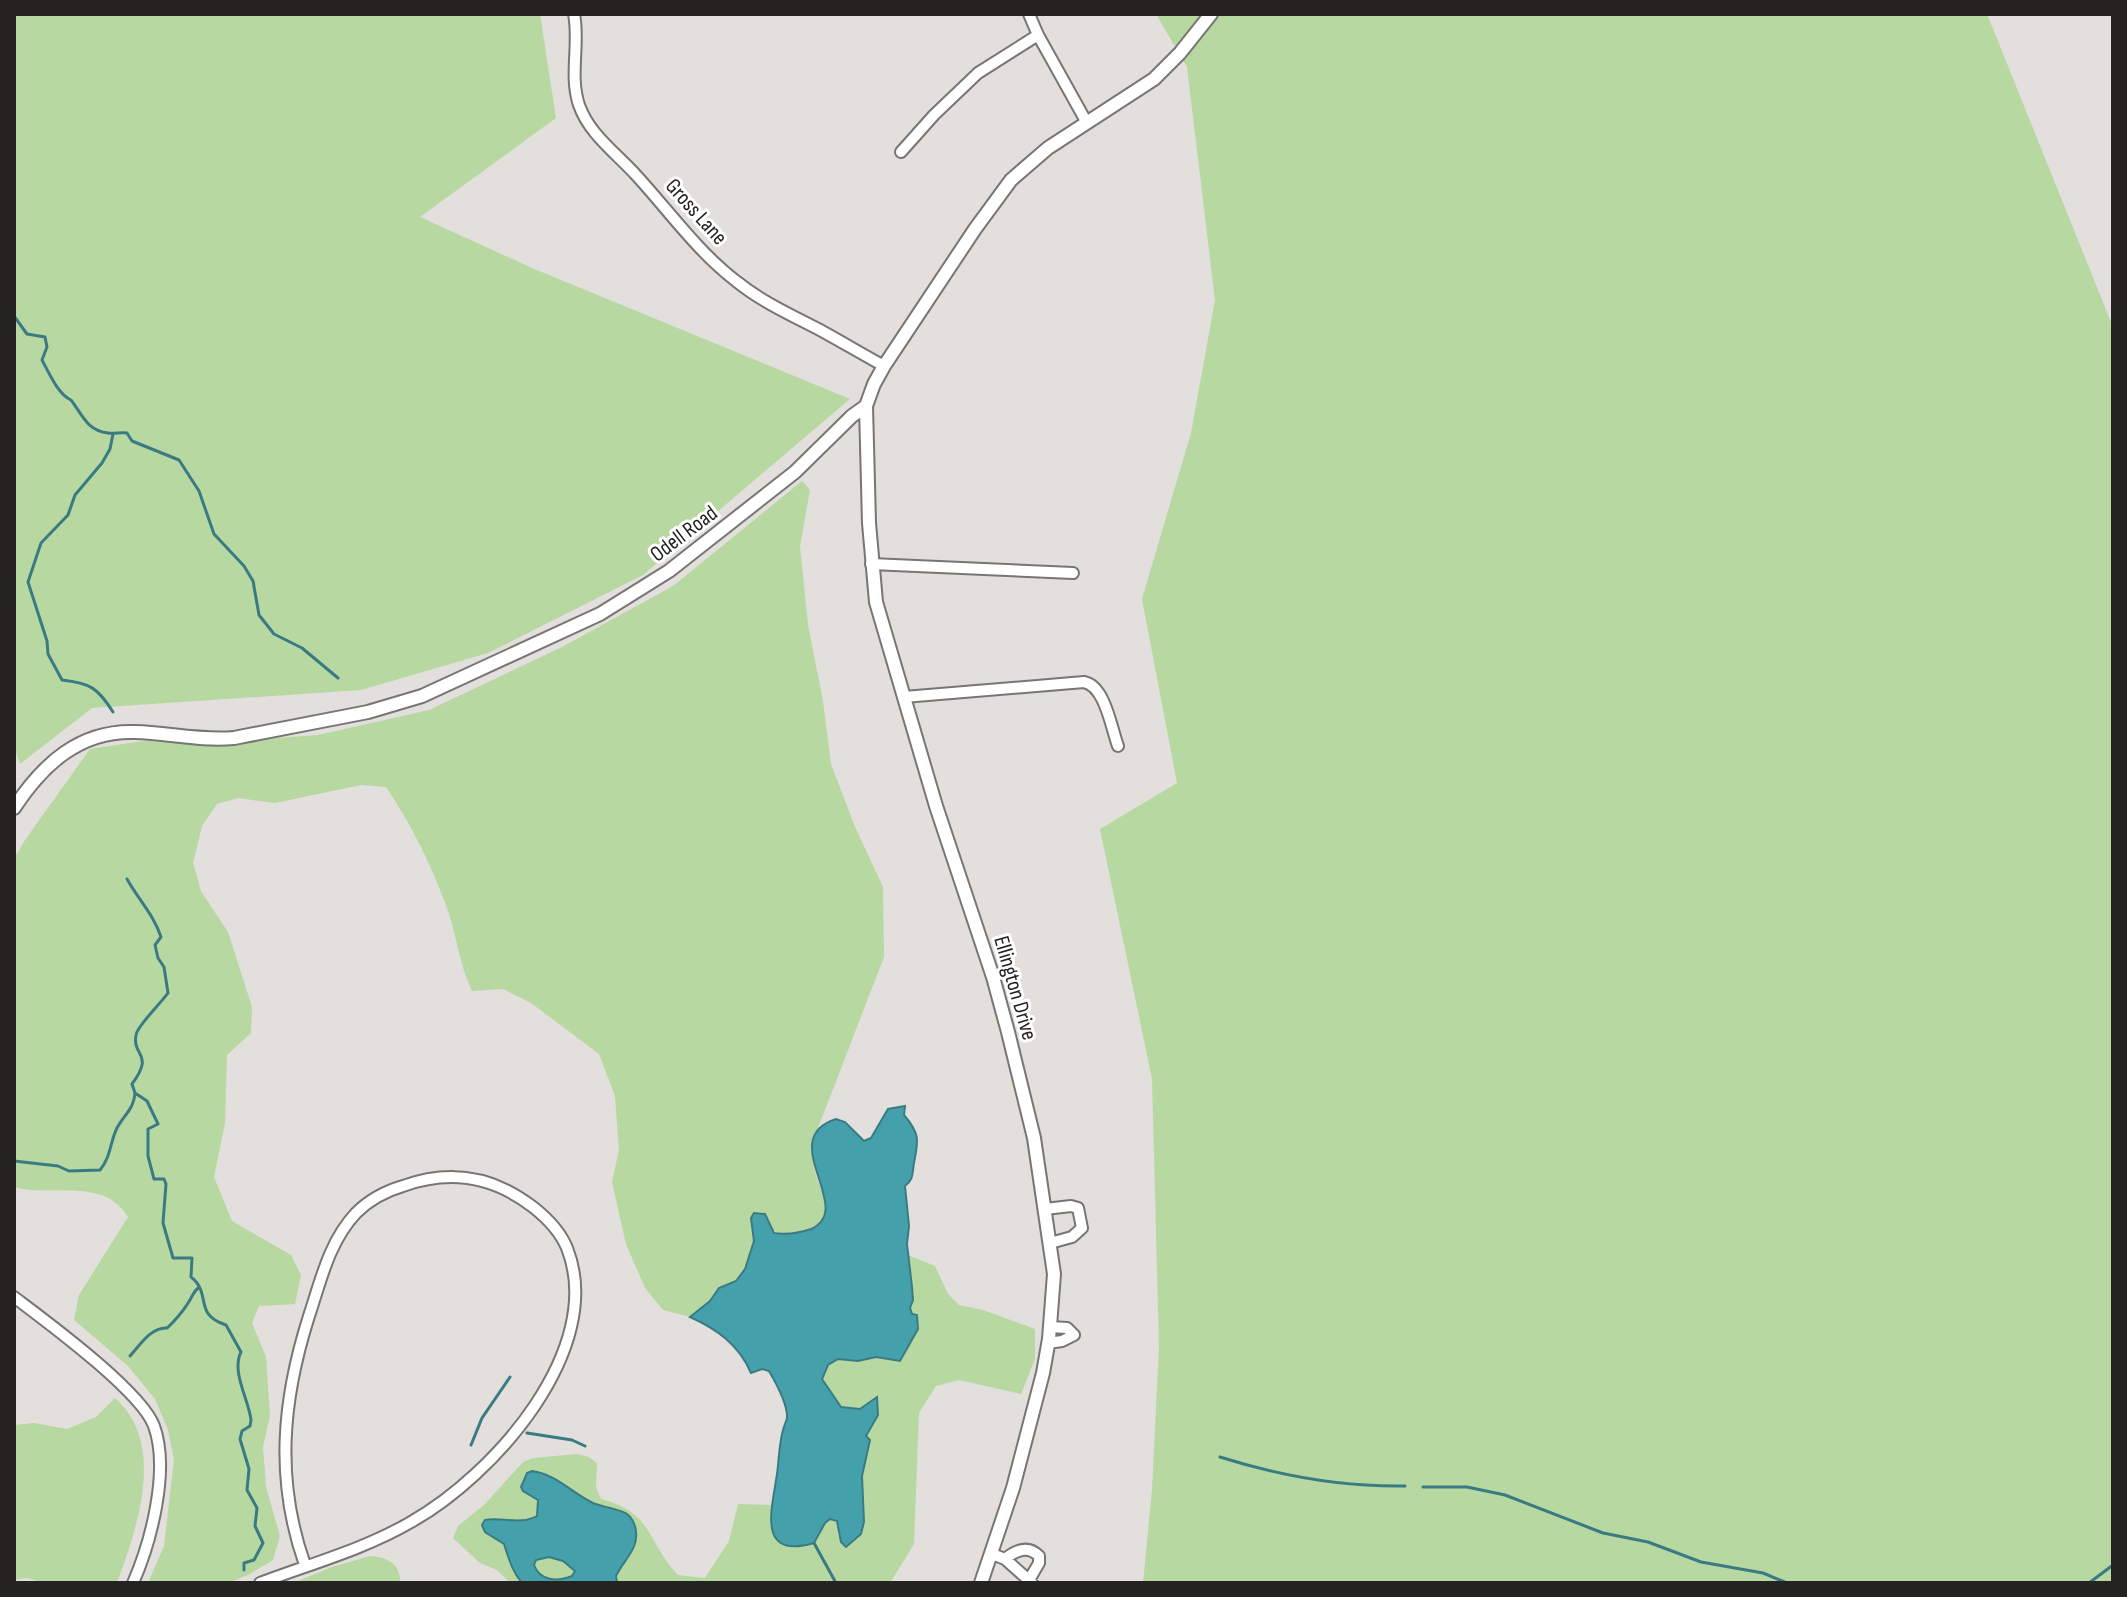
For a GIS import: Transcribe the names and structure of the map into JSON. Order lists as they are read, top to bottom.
{
  "streets": {
    "street": ["Gross Lane", "Odell Road", "Ellington Drive"]
  },
  "crossings": [
    ["Gross Lane", "Odell Road"],
    ["Odell Road", "Ellington Drive"]
  ]
}
